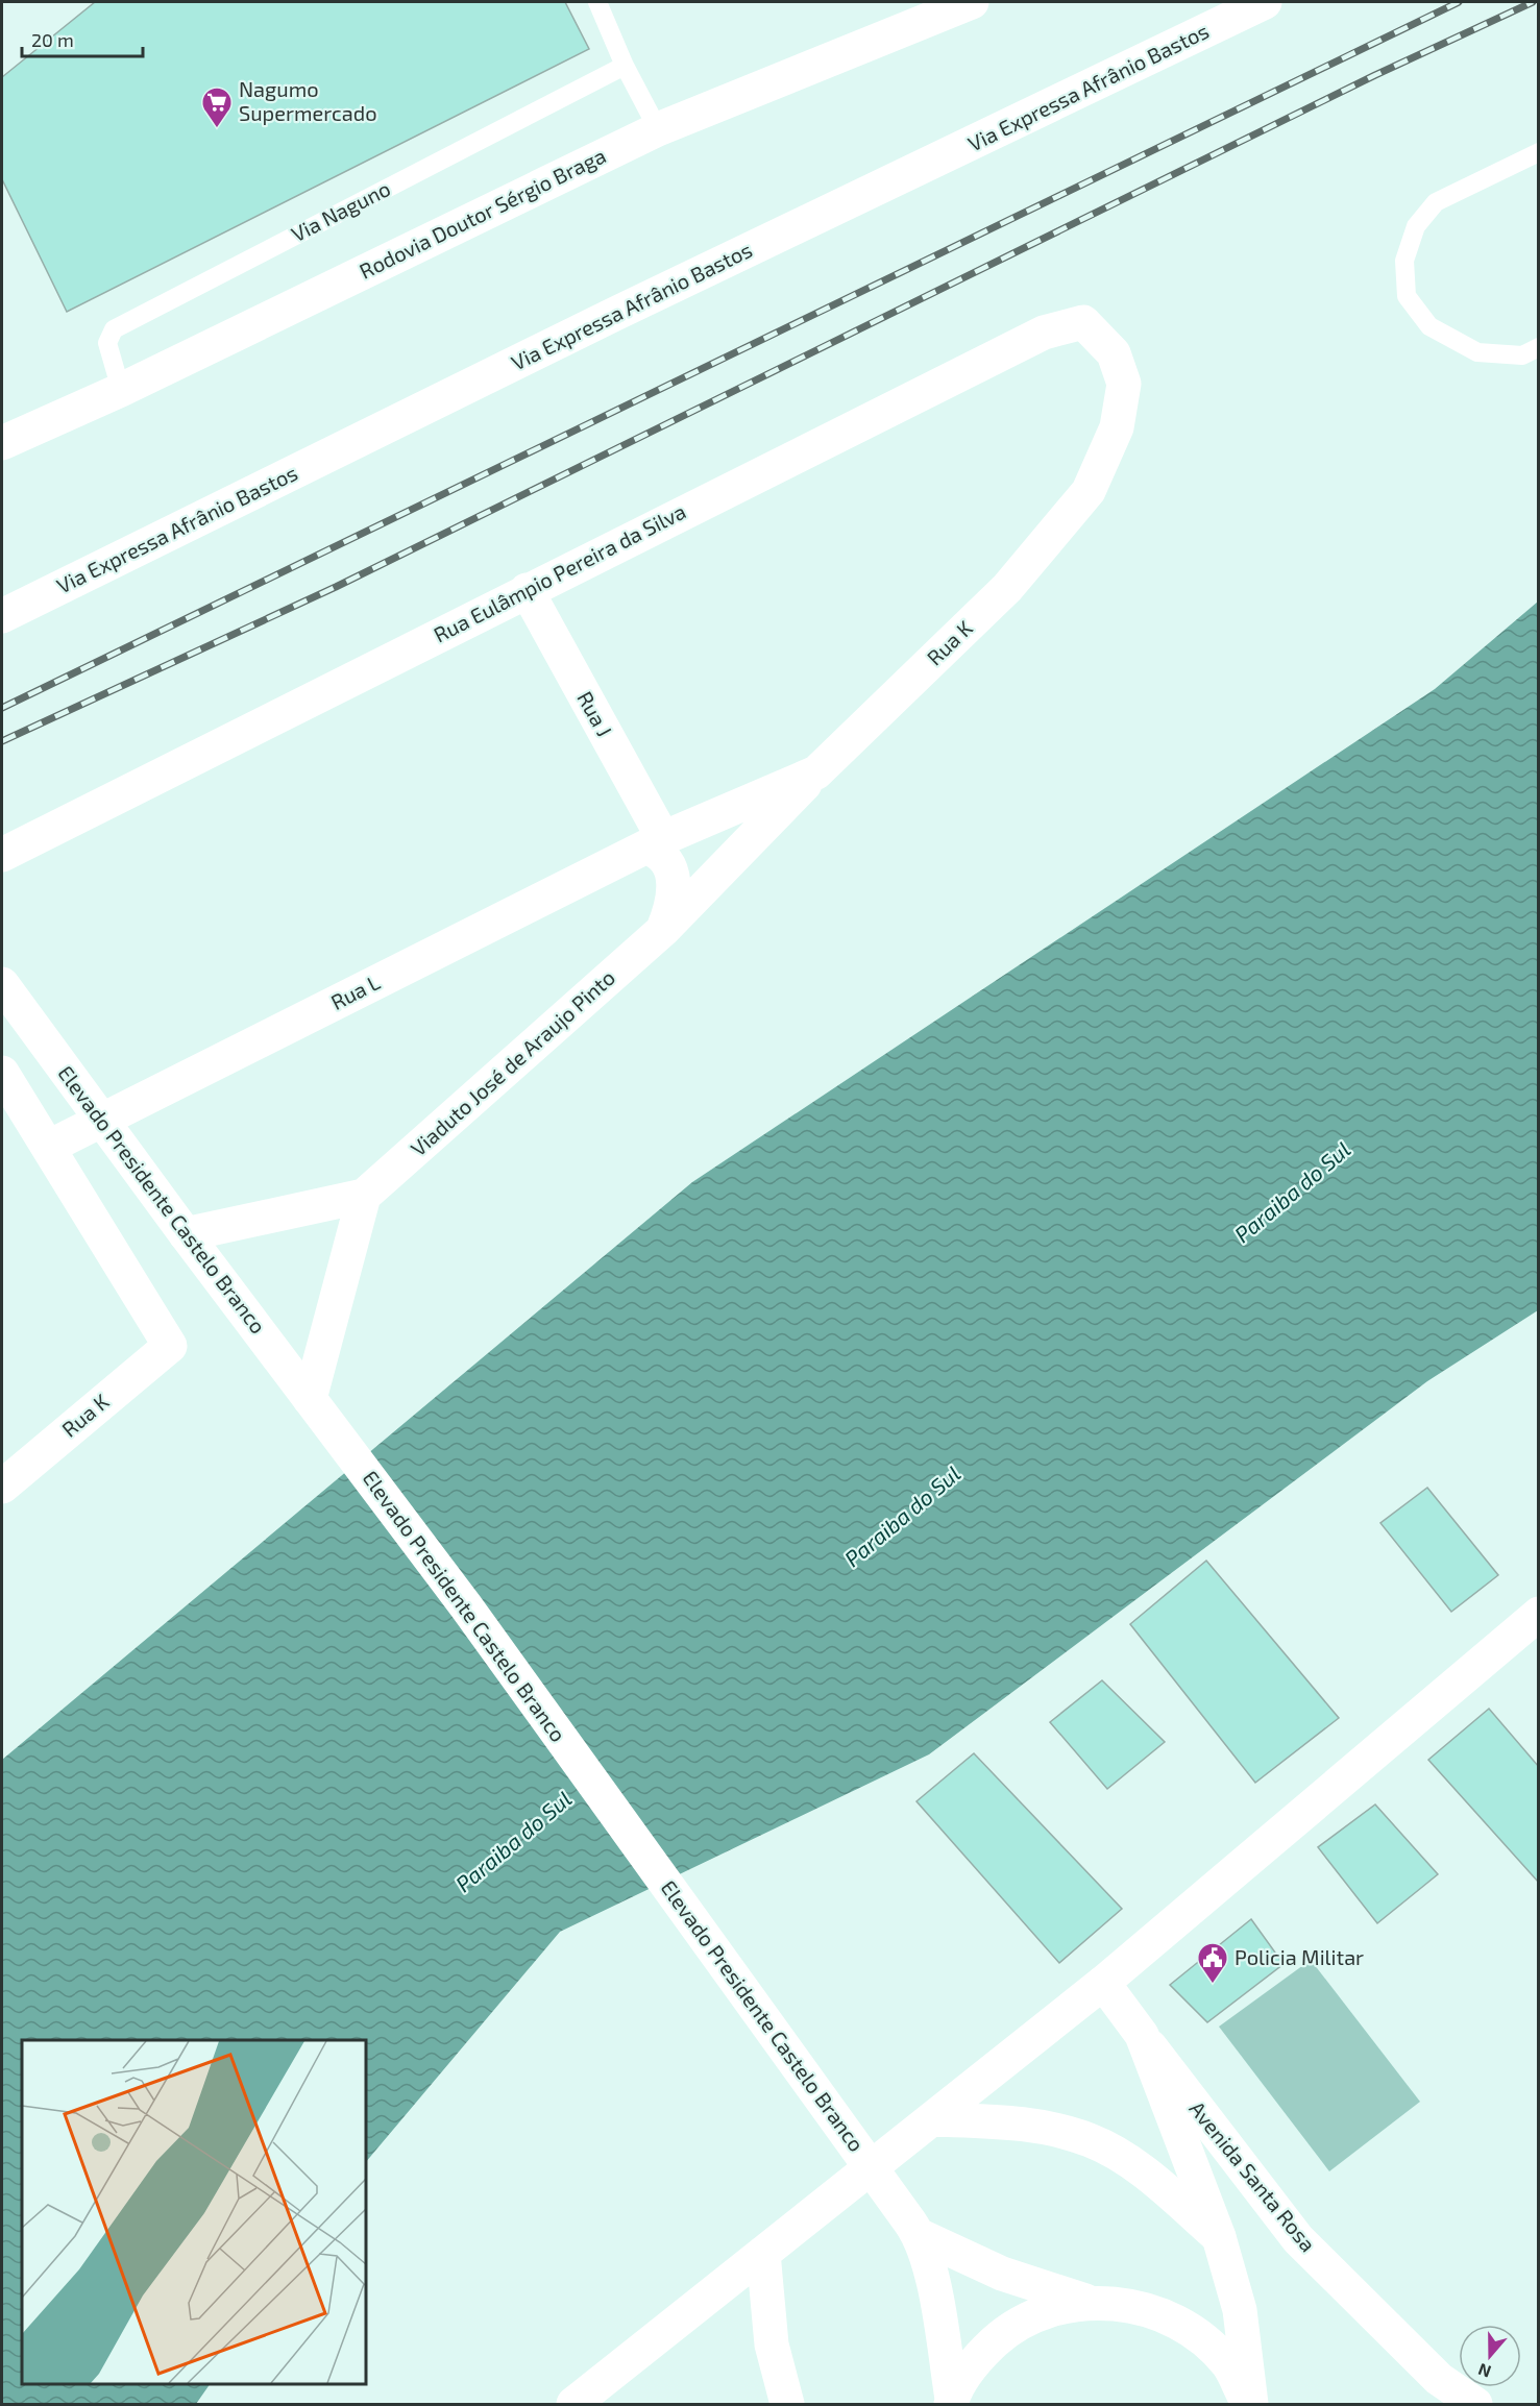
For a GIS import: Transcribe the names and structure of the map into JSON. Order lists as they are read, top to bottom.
{
  "streets": {
    "street": [
      "Via Expressa Afrânio Bastos",
      "Rodovia Doutor Sérgio Braga",
      "Rua Eulâmpio Pereira da Silva",
      "Rua K",
      "Rua J",
      "Rua L",
      "Viaduto José de Araujo Pinto",
      "Elevado Presidente Castelo Branco",
      "Avenida Santa Rosa"
    ],
    "lane": ["Via Naguno"]
  },
  "crossings": [
    ["Via Naguno", "Rodovia Doutor Sérgio Braga"],
    ["Rua Eulâmpio Pereira da Silva", "Rua K"],
    ["Rua Eulâmpio Pereira da Silva", "Rua J"],
    ["Rua K", "Rua J"],
    ["Rua K", "Rua L"],
    ["Rua K", "Viaduto José de Araujo Pinto"],
    ["Rua J", "Rua L"],
    ["Viaduto José de Araujo Pinto", "Elevado Presidente Castelo Branco"]
  ],
  "water": ["Paraiba do Sul"],
  "places": {
    "supermarket": ["Nagumo Supermercado"],
    "public building": ["Policia Militar"]
  },
  "scale_bar": "20 m",
  "north": "bottom"
}
